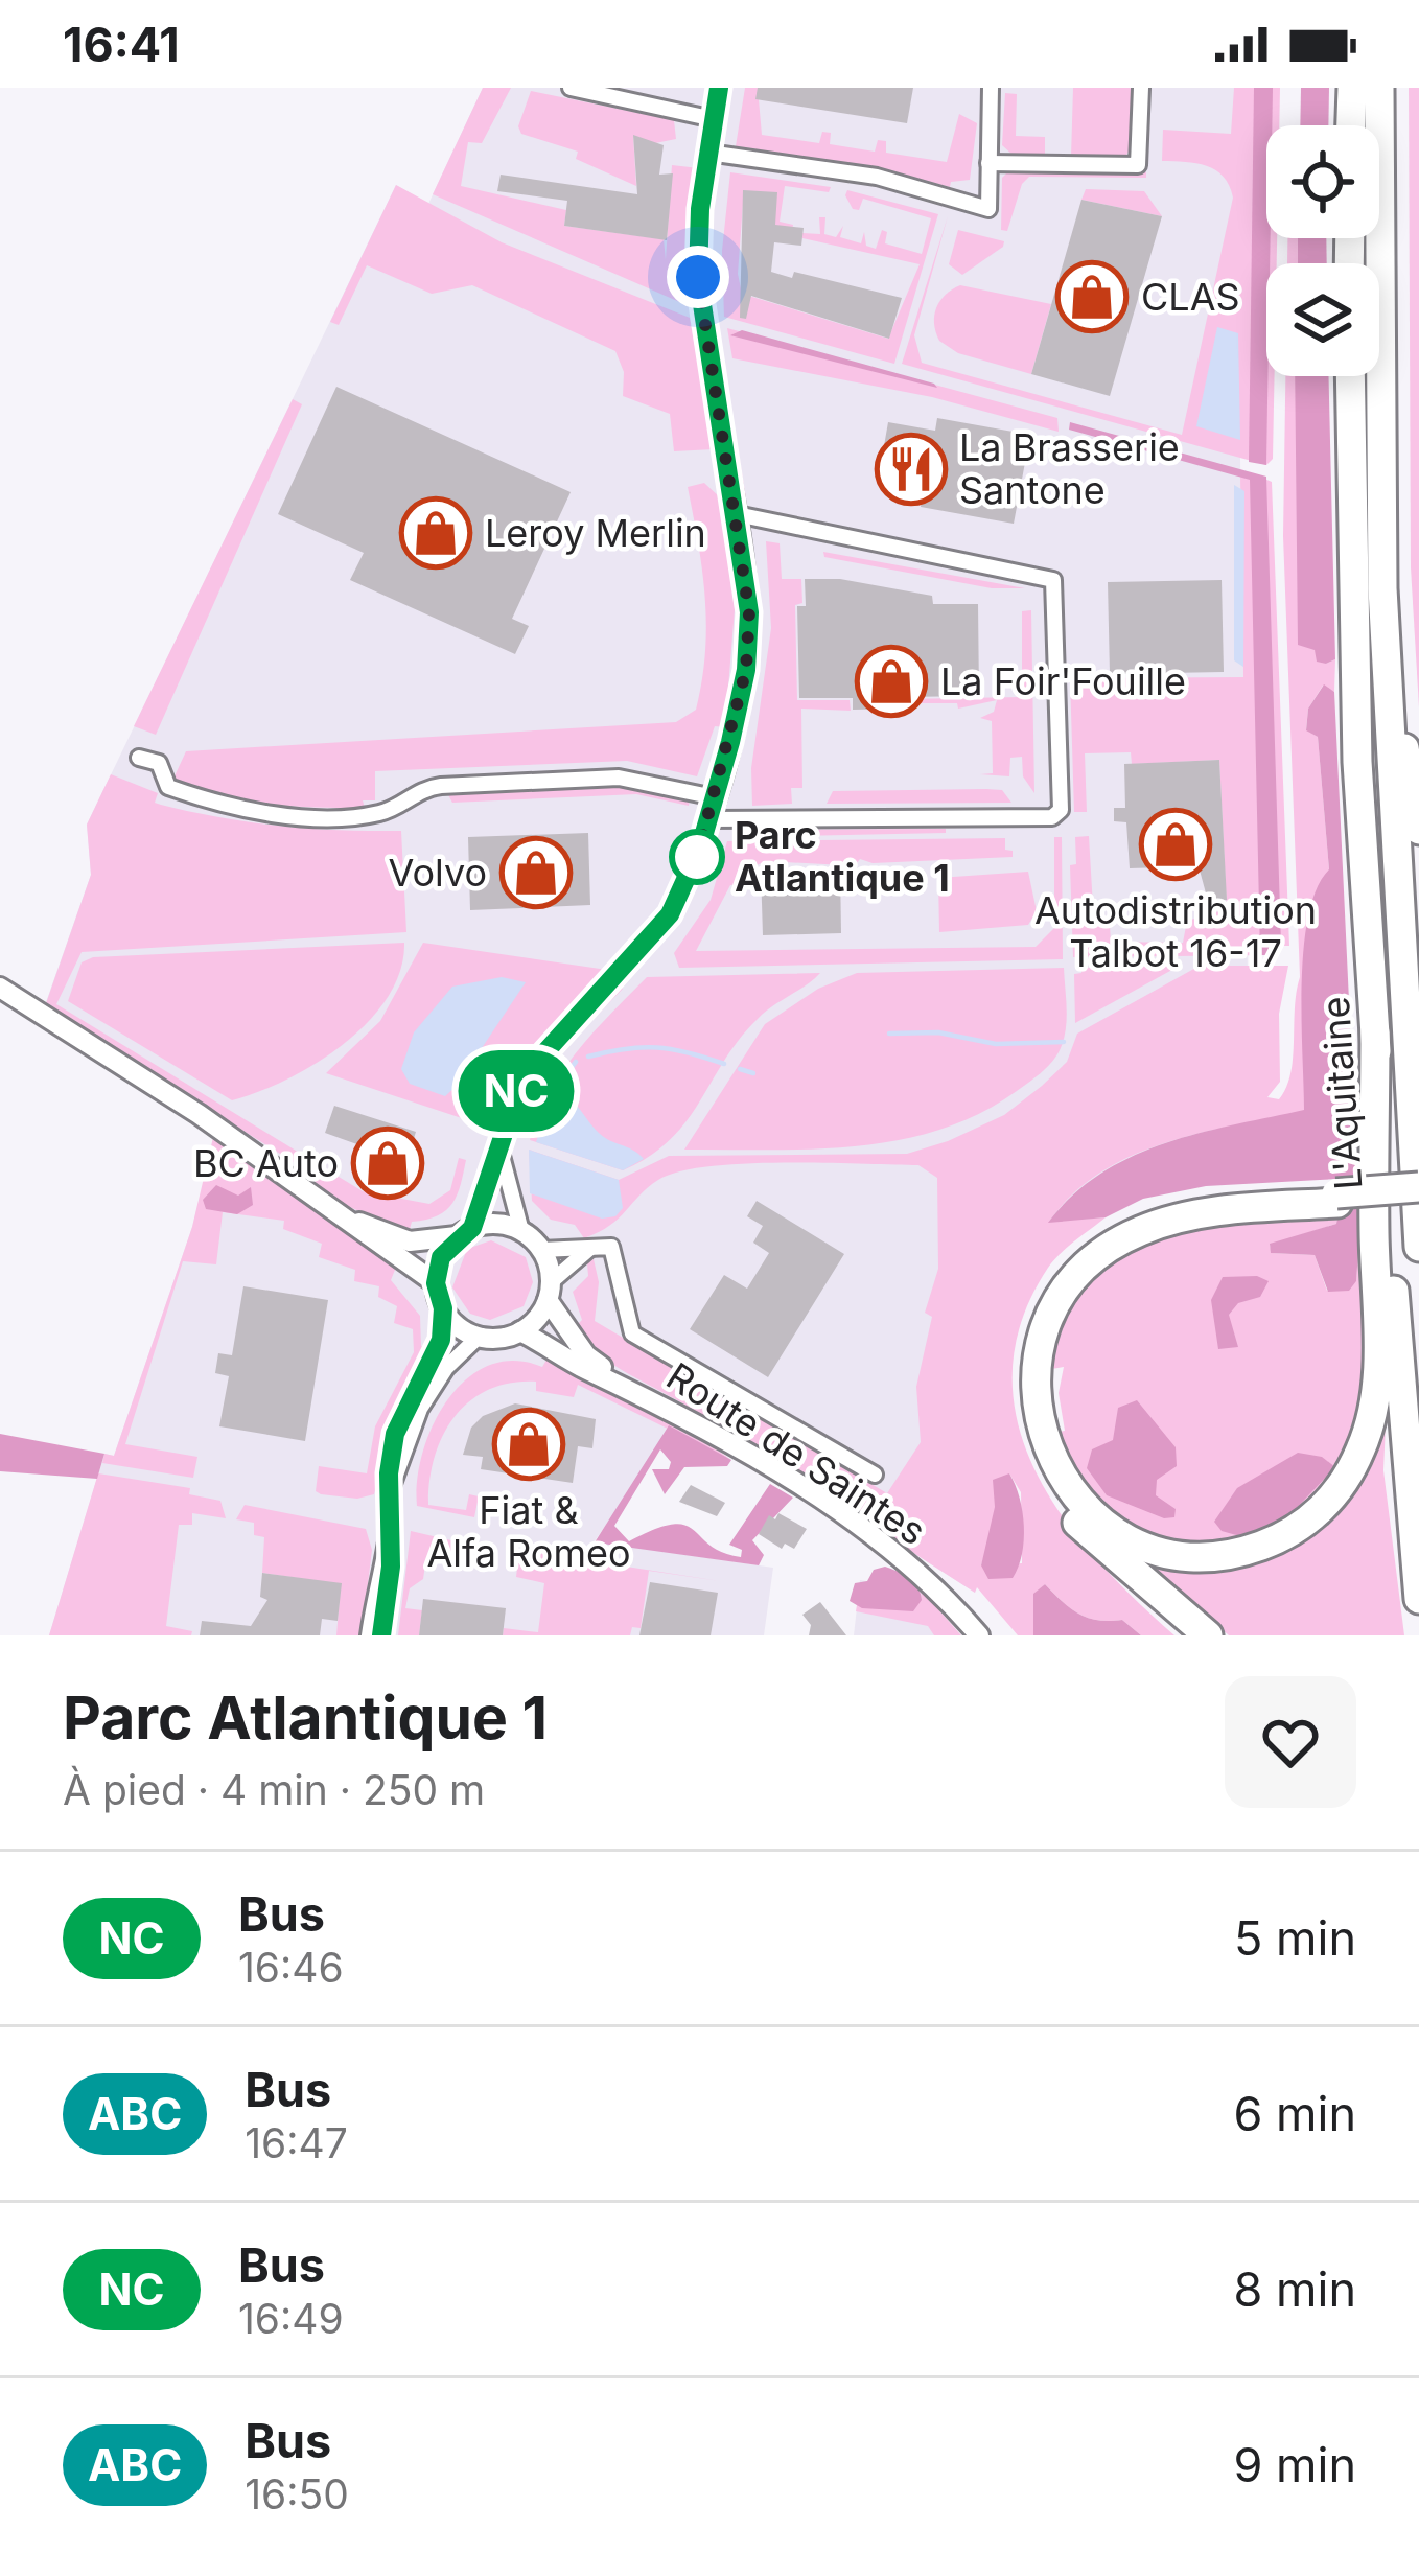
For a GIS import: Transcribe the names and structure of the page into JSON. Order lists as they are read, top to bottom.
{
  "streets": {
    "highway": ["L'Aquitaine"],
    "street": ["Route de Saintes"]
  },
  "places": {
    "shop": [
      "CLAS",
      "Leroy Merlin",
      "La Foir'Fouille",
      "Autodistribution Talbot 16-17",
      "Volvo",
      "BC Auto",
      "Fiat & Alfa Romeo"
    ],
    "restaurant": ["La Brasserie Santone"],
    "other": ["Parc Atlantique 1"]
  },
  "lines": ["bus line NC"],
  "page": {
    "status": "16:41",
    "on_map": "NC",
    "heading": ["Parc Atlantique 1", "À pied · 4 min · 250 m"],
    "list": [
      {
        "mark": "NC",
        "name": "Bus",
        "note": "16:46",
        "value": "5 min"
      },
      {
        "mark": "ABC",
        "name": "Bus",
        "note": "16:47",
        "value": "6 min"
      },
      {
        "mark": "NC",
        "name": "Bus",
        "note": "16:49",
        "value": "8 min"
      },
      {
        "mark": "ABC",
        "name": "Bus",
        "note": "16:50",
        "value": "9 min"
      }
    ]
  }
}
